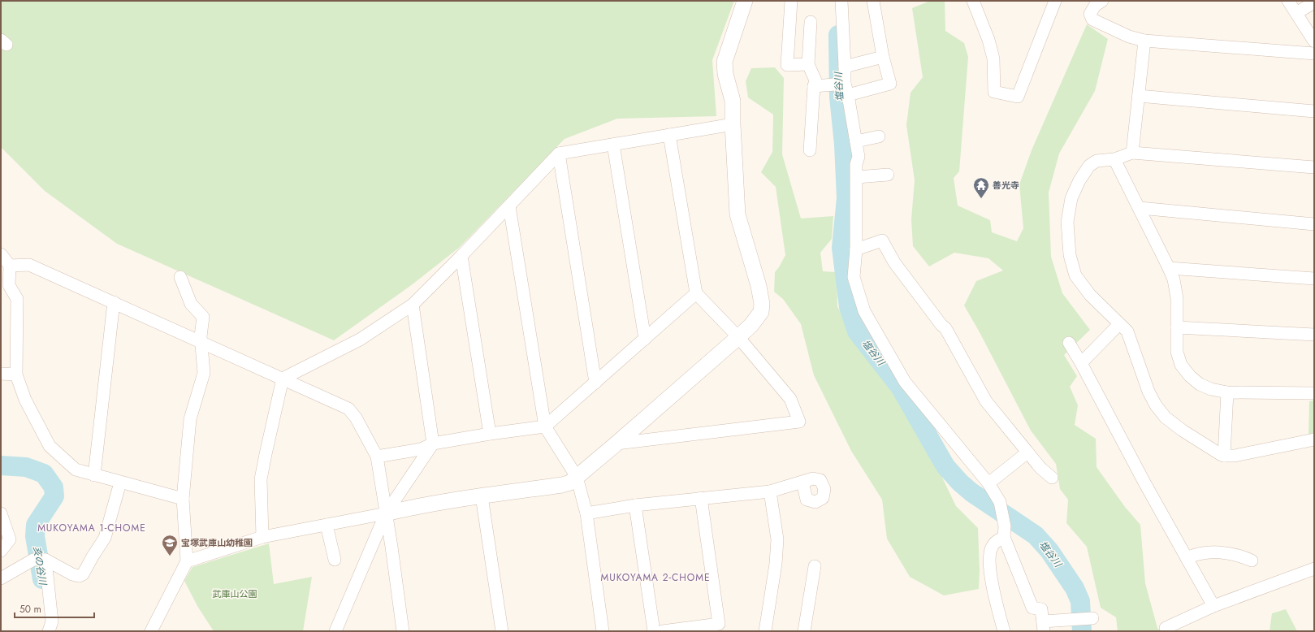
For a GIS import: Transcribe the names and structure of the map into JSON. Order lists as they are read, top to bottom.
{
  "districts": ["MUKOYAMA 1-CHOME", "MUKOYAMA 2-CHOME"],
  "water": ["塩谷川", "亥の谷川"],
  "parks": ["武庫山公園"],
  "places": {
    "temple": ["善光寺"],
    "school or university": ["宝塚武庫山幼稚園"]
  },
  "scale_bar": "50 m"
}
